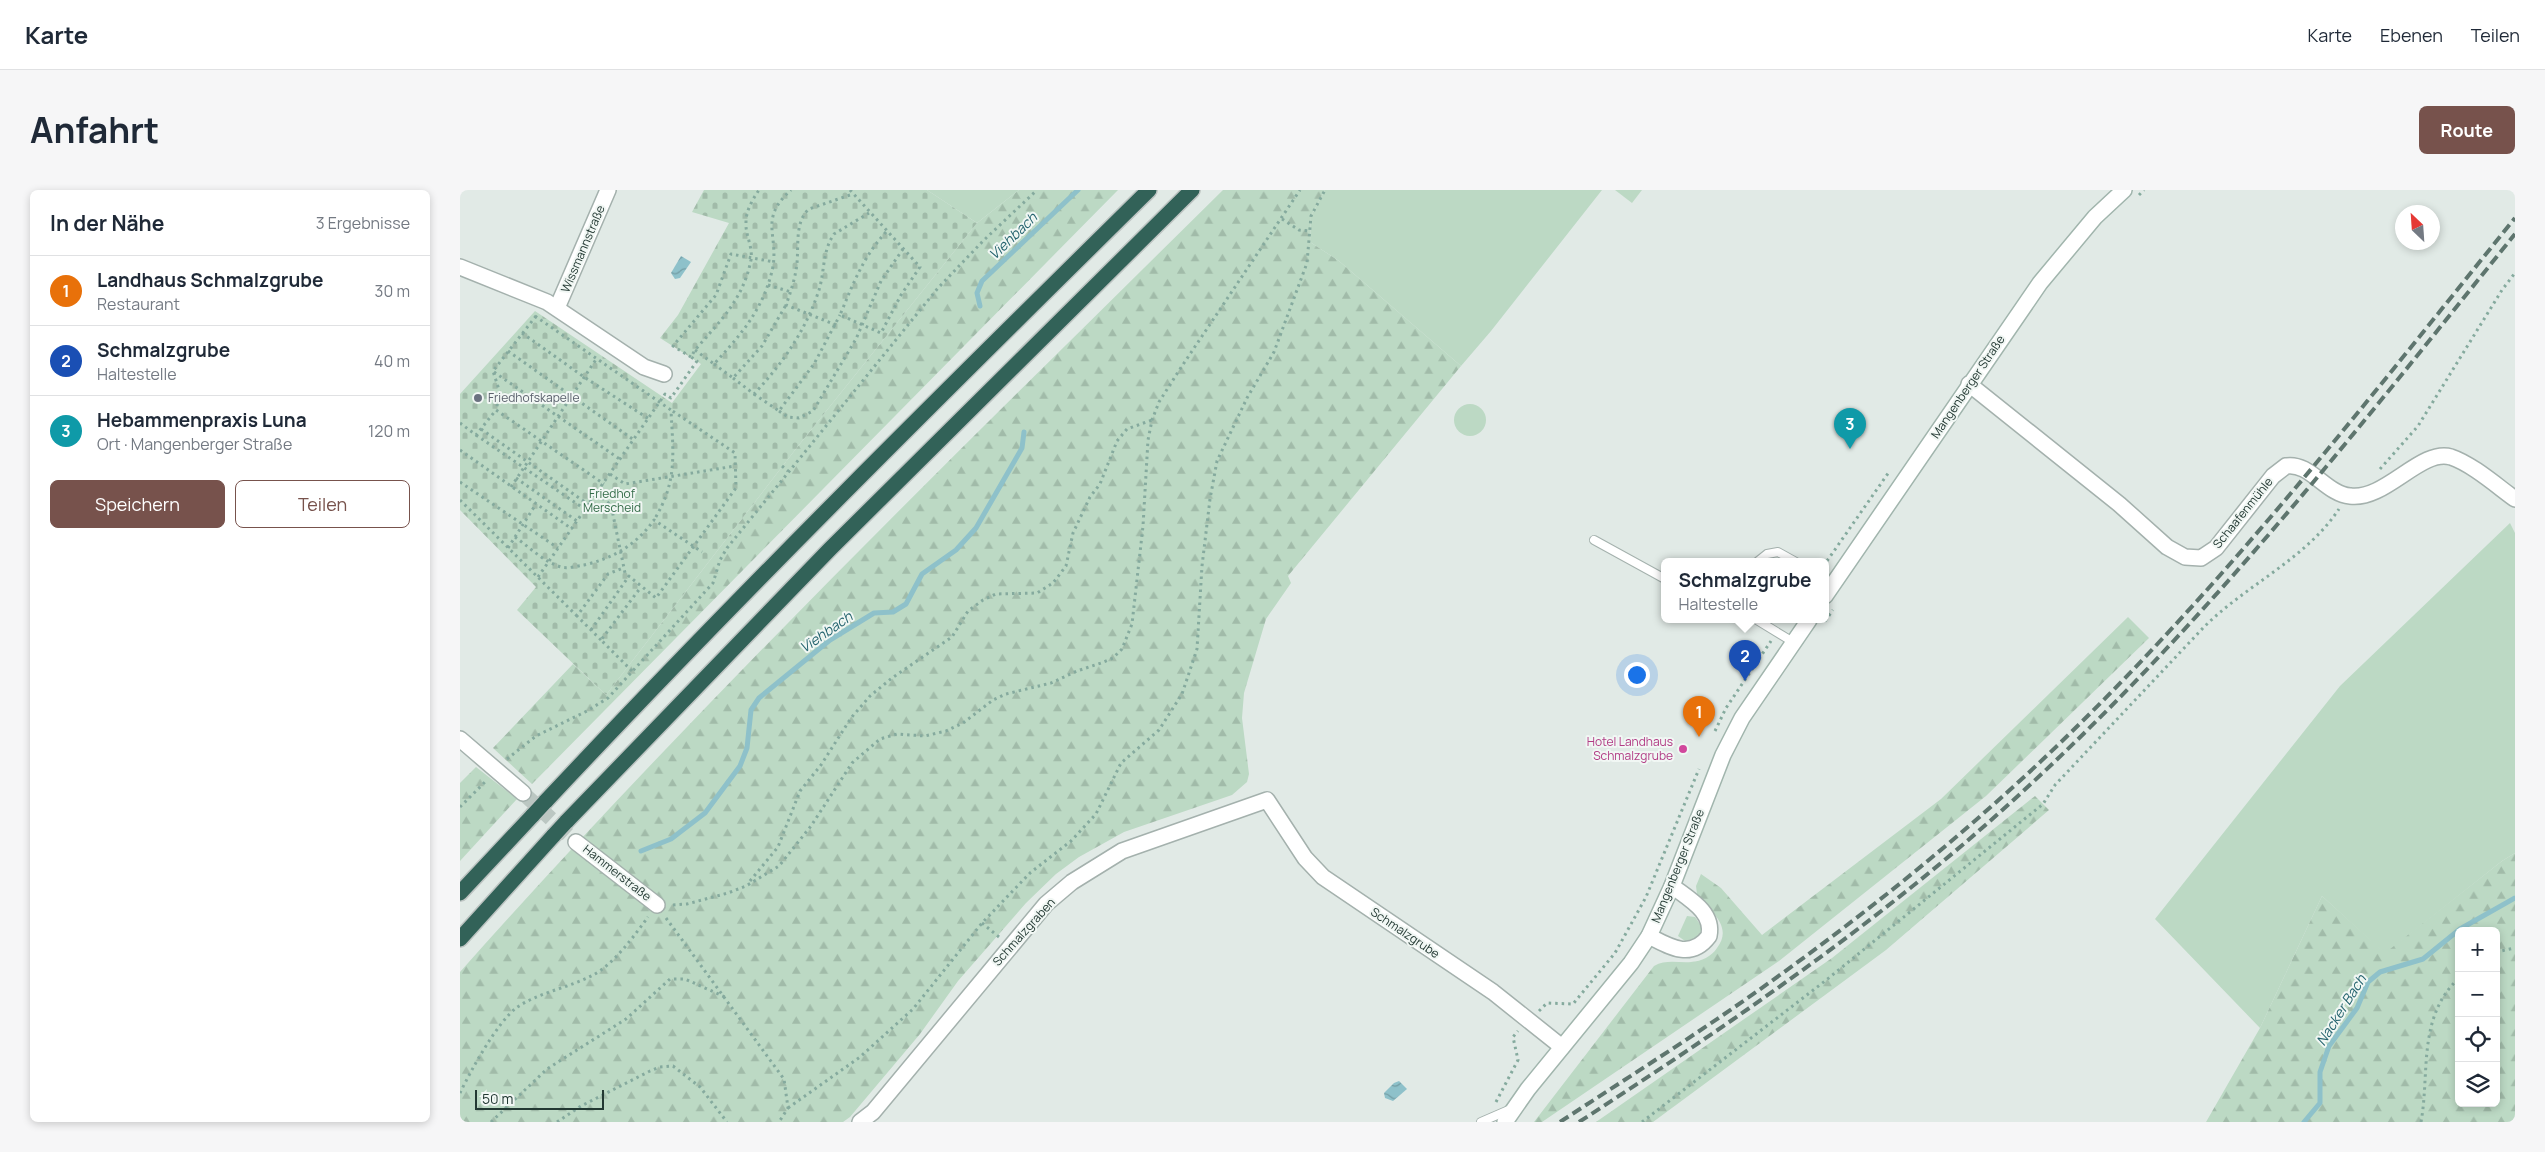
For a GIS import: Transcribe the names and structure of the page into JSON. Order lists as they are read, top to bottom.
{
  "streets": {
    "street": [
      "Wissmannstraße",
      "Mangenberger Straße",
      "Schaafenmühle",
      "Hammerstraße",
      "Schmalzgraben",
      "Schmalzgrube"
    ]
  },
  "crossings": [
    ["Mangenberger Straße", "Schaafenmühle"],
    ["Mangenberger Straße", "Schmalzgrube"],
    ["Schmalzgraben", "Schmalzgrube"]
  ],
  "water": ["Viehbach", "Nacker Bach"],
  "parks": ["Friedhof Merscheid"],
  "places": ["Friedhofskapelle", "Hotel Landhaus Schmalzgrube"],
  "scale_bar": "50 m",
  "north": "top left",
  "page": {
    "header": "Karte",
    "nav": ["Karte", "Ebenen", "Teilen"],
    "title": "Anfahrt",
    "buttons": [
      "Route",
      ["Speichern", "Teilen"]
    ],
    "heading": ["In der Nähe", "3 Ergebnisse"],
    "list": [
      {
        "mark": "1",
        "name": "Landhaus Schmalzgrube",
        "note": "Restaurant",
        "value": "30 m"
      },
      {
        "mark": "2",
        "name": "Schmalzgrube",
        "note": "Haltestelle",
        "value": "40 m"
      },
      {
        "mark": "3",
        "name": "Hebammenpraxis Luna",
        "note": "Ort · Mangenberger Straße",
        "value": "120 m"
      }
    ],
    "pins": ["3", "2", "1"],
    "popup": ["Schmalzgrube", "Haltestelle"],
    "map_buttons": ["+", "−"],
    "scale": "50 m"
  }
}
